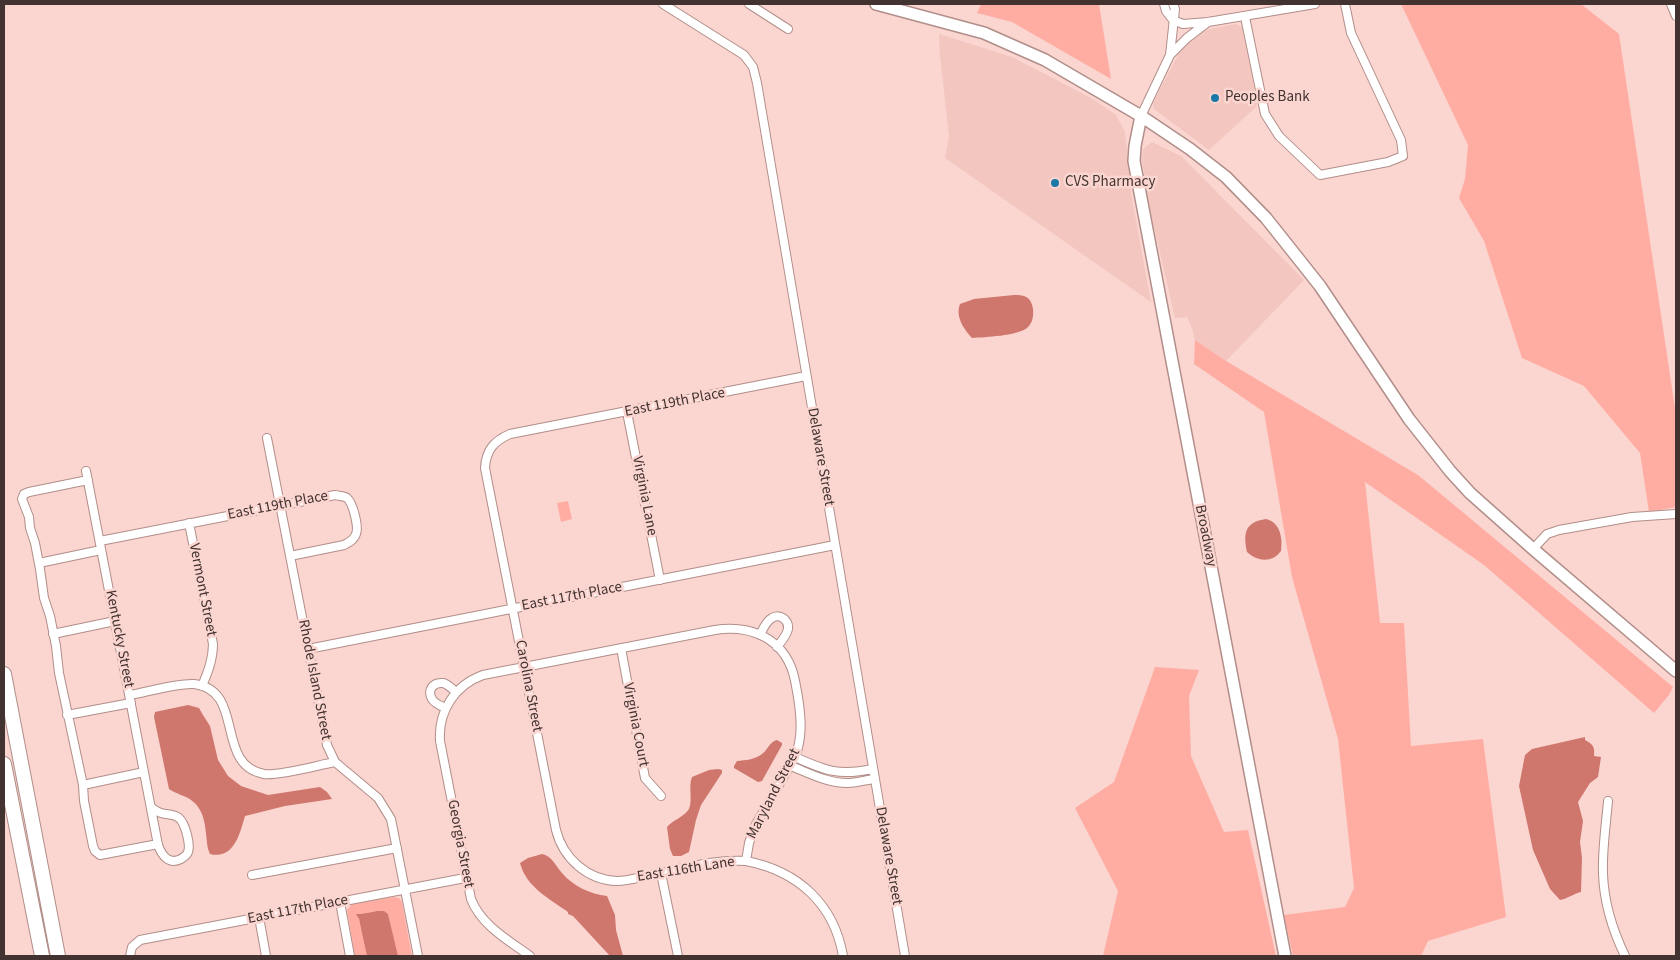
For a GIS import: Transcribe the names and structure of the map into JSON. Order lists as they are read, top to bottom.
{
  "streets": {
    "main road": ["Broadway"],
    "street": [
      "East 119th Place",
      "Delaware Street",
      "Virginia Lane",
      "Vermont Street",
      "East 117th Place",
      "Kentucky Street",
      "Rhode Island Street",
      "Carolina Street",
      "Virginia Court",
      "Maryland Street",
      "Georgia Street",
      "East 116th Lane"
    ]
  },
  "crossings": [
    ["East 119th Place", "Delaware Street"],
    ["East 119th Place", "Virginia Lane"],
    ["East 119th Place", "Vermont Street"],
    ["East 119th Place", "Kentucky Street"],
    ["East 119th Place", "Rhode Island Street"],
    ["East 119th Place", "Carolina Street"],
    ["Delaware Street", "East 117th Place"],
    ["Virginia Lane", "East 117th Place"],
    ["East 117th Place", "Rhode Island Street"],
    ["East 117th Place", "Carolina Street"],
    ["East 117th Place", "Georgia Street"],
    ["Carolina Street", "Georgia Street"],
    ["Carolina Street", "East 116th Lane"],
    ["Virginia Court", "Maryland Street"],
    ["Maryland Street", "East 116th Lane"]
  ],
  "places": ["Peoples Bank", "CVS Pharmacy"]
}
